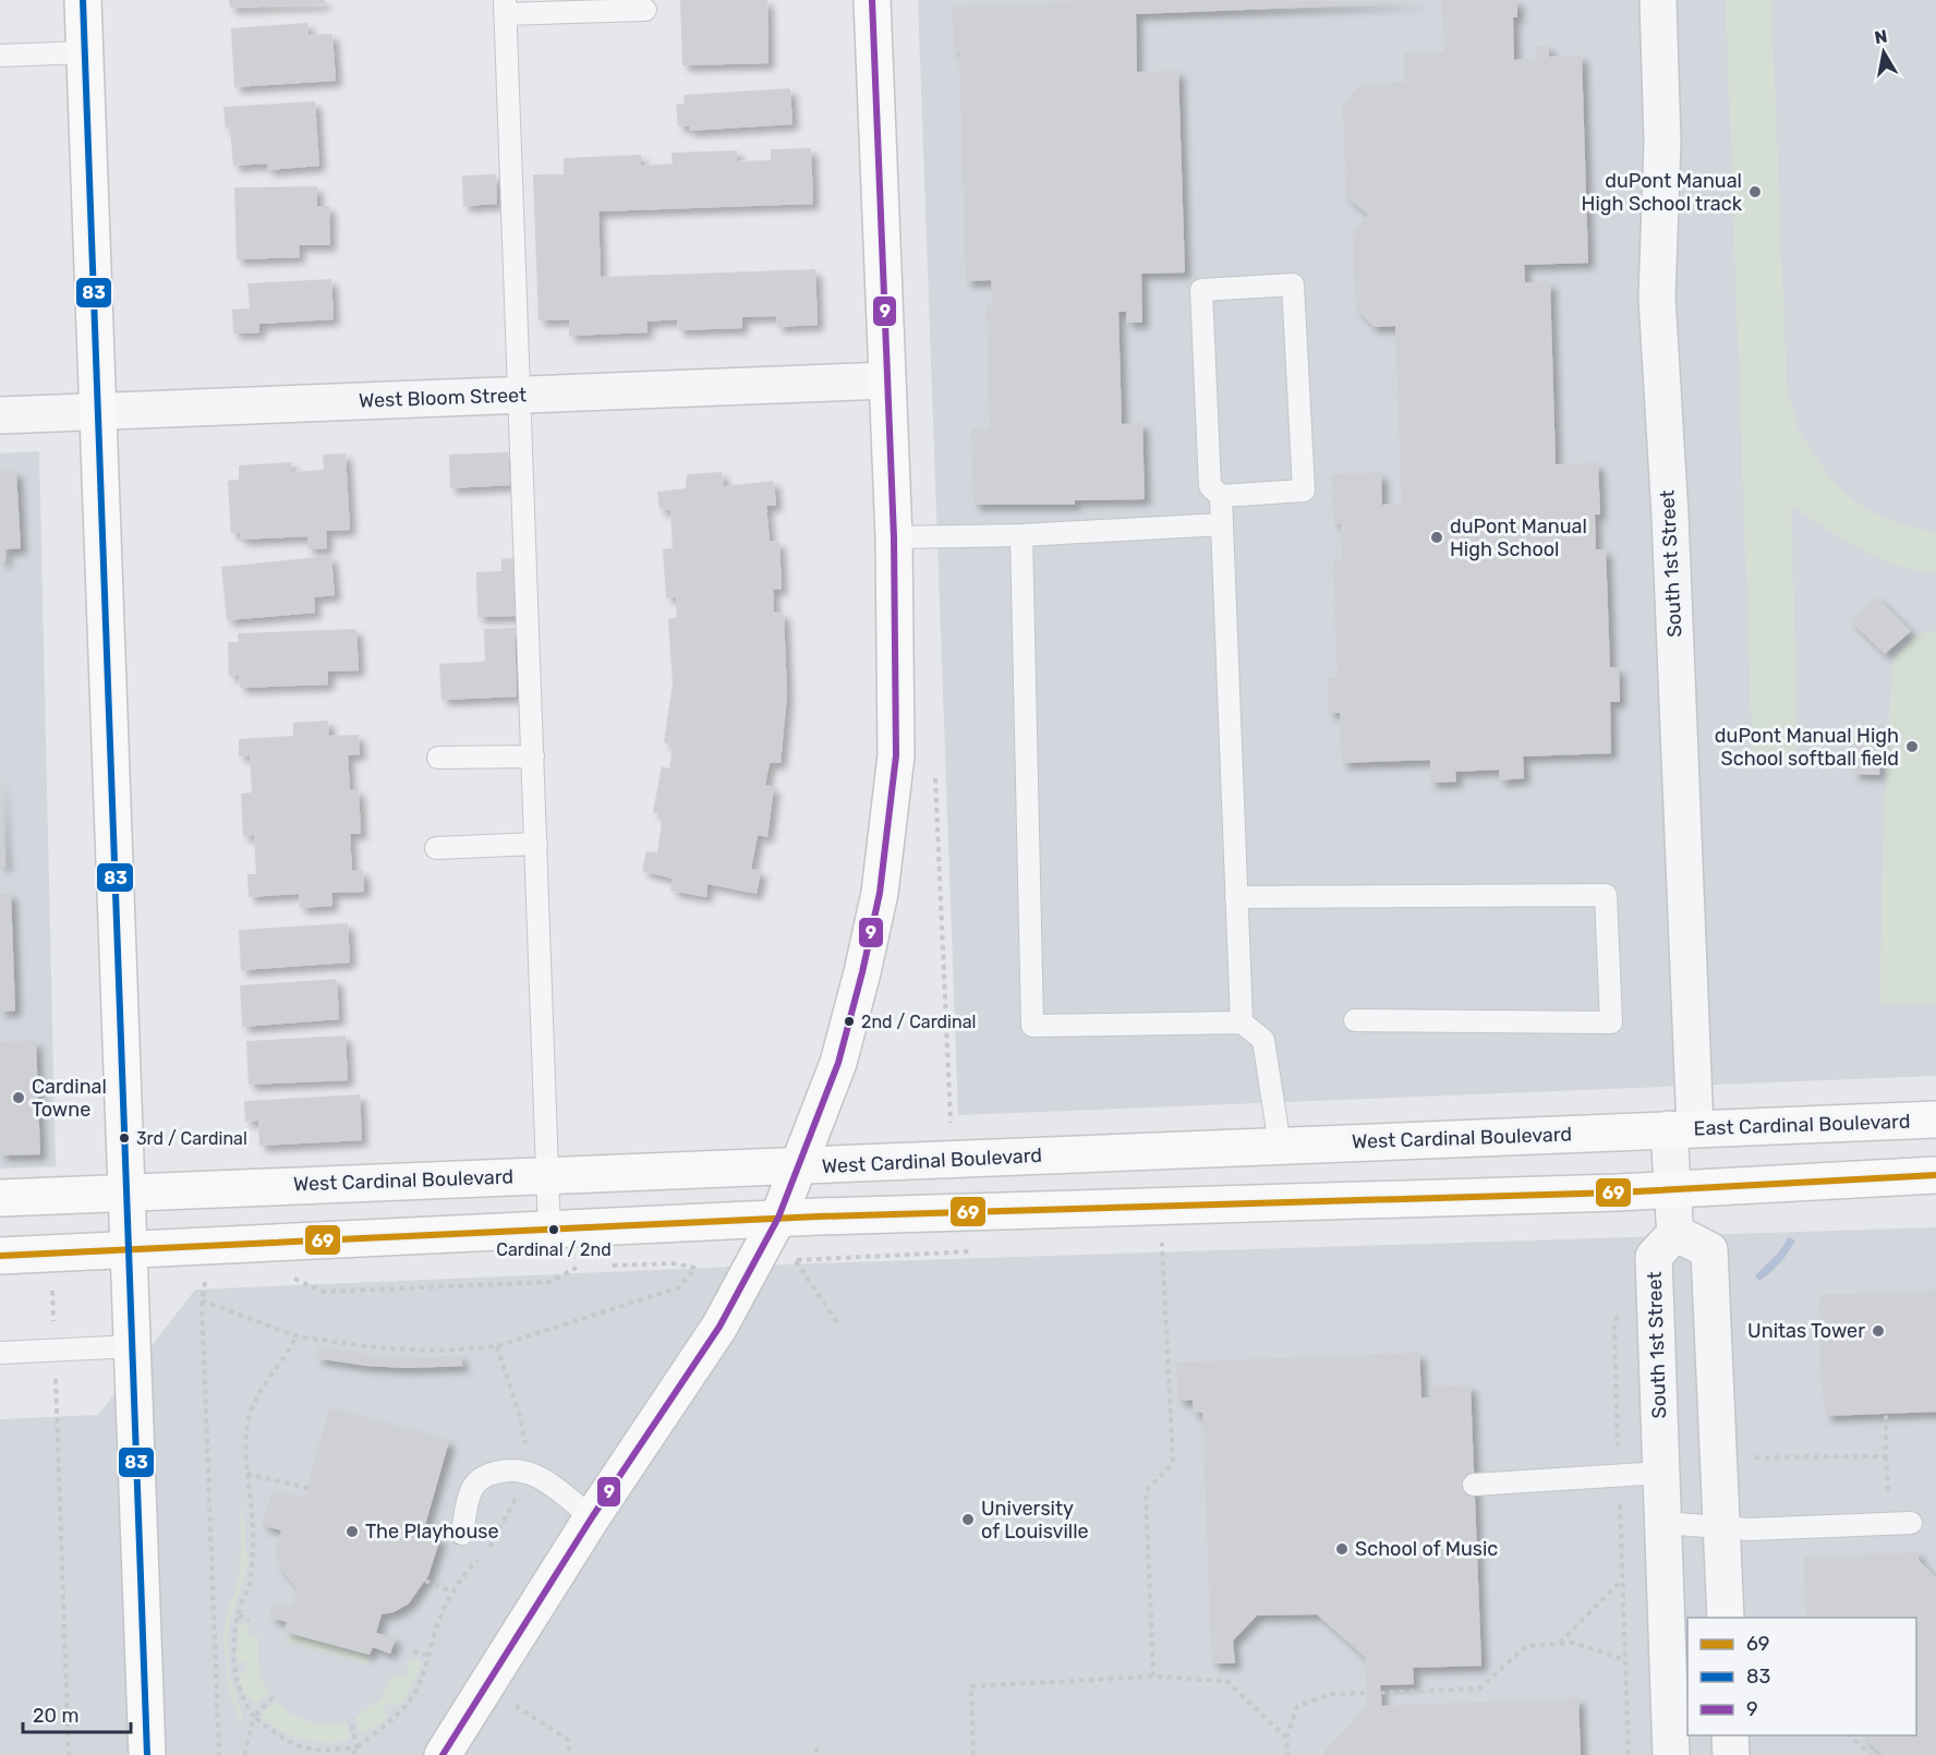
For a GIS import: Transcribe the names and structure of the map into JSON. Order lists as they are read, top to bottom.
{
  "streets": {
    "main road": ["East Cardinal Boulevard", "West Cardinal Boulevard"],
    "street": ["West Bloom Street", "South 1st Street"]
  },
  "crossings": [
    ["South 1st Street", "East Cardinal Boulevard"],
    ["South 1st Street", "West Cardinal Boulevard"],
    ["East Cardinal Boulevard", "West Cardinal Boulevard"]
  ],
  "places": [
    "duPont Manual High School track",
    "duPont Manual High School",
    "duPont Manual High School softball field",
    "2nd / Cardinal",
    "Cardinal Towne",
    "3rd / Cardinal",
    "Cardinal / 2nd",
    "Unitas Tower",
    "University of Louisville",
    "The Playhouse",
    "School of Music"
  ],
  "lines": ["transit line 83", "transit line 9", "transit line 69"],
  "legend": ["69", "83", "9"],
  "scale_bar": "20 m",
  "north": "top"
}
